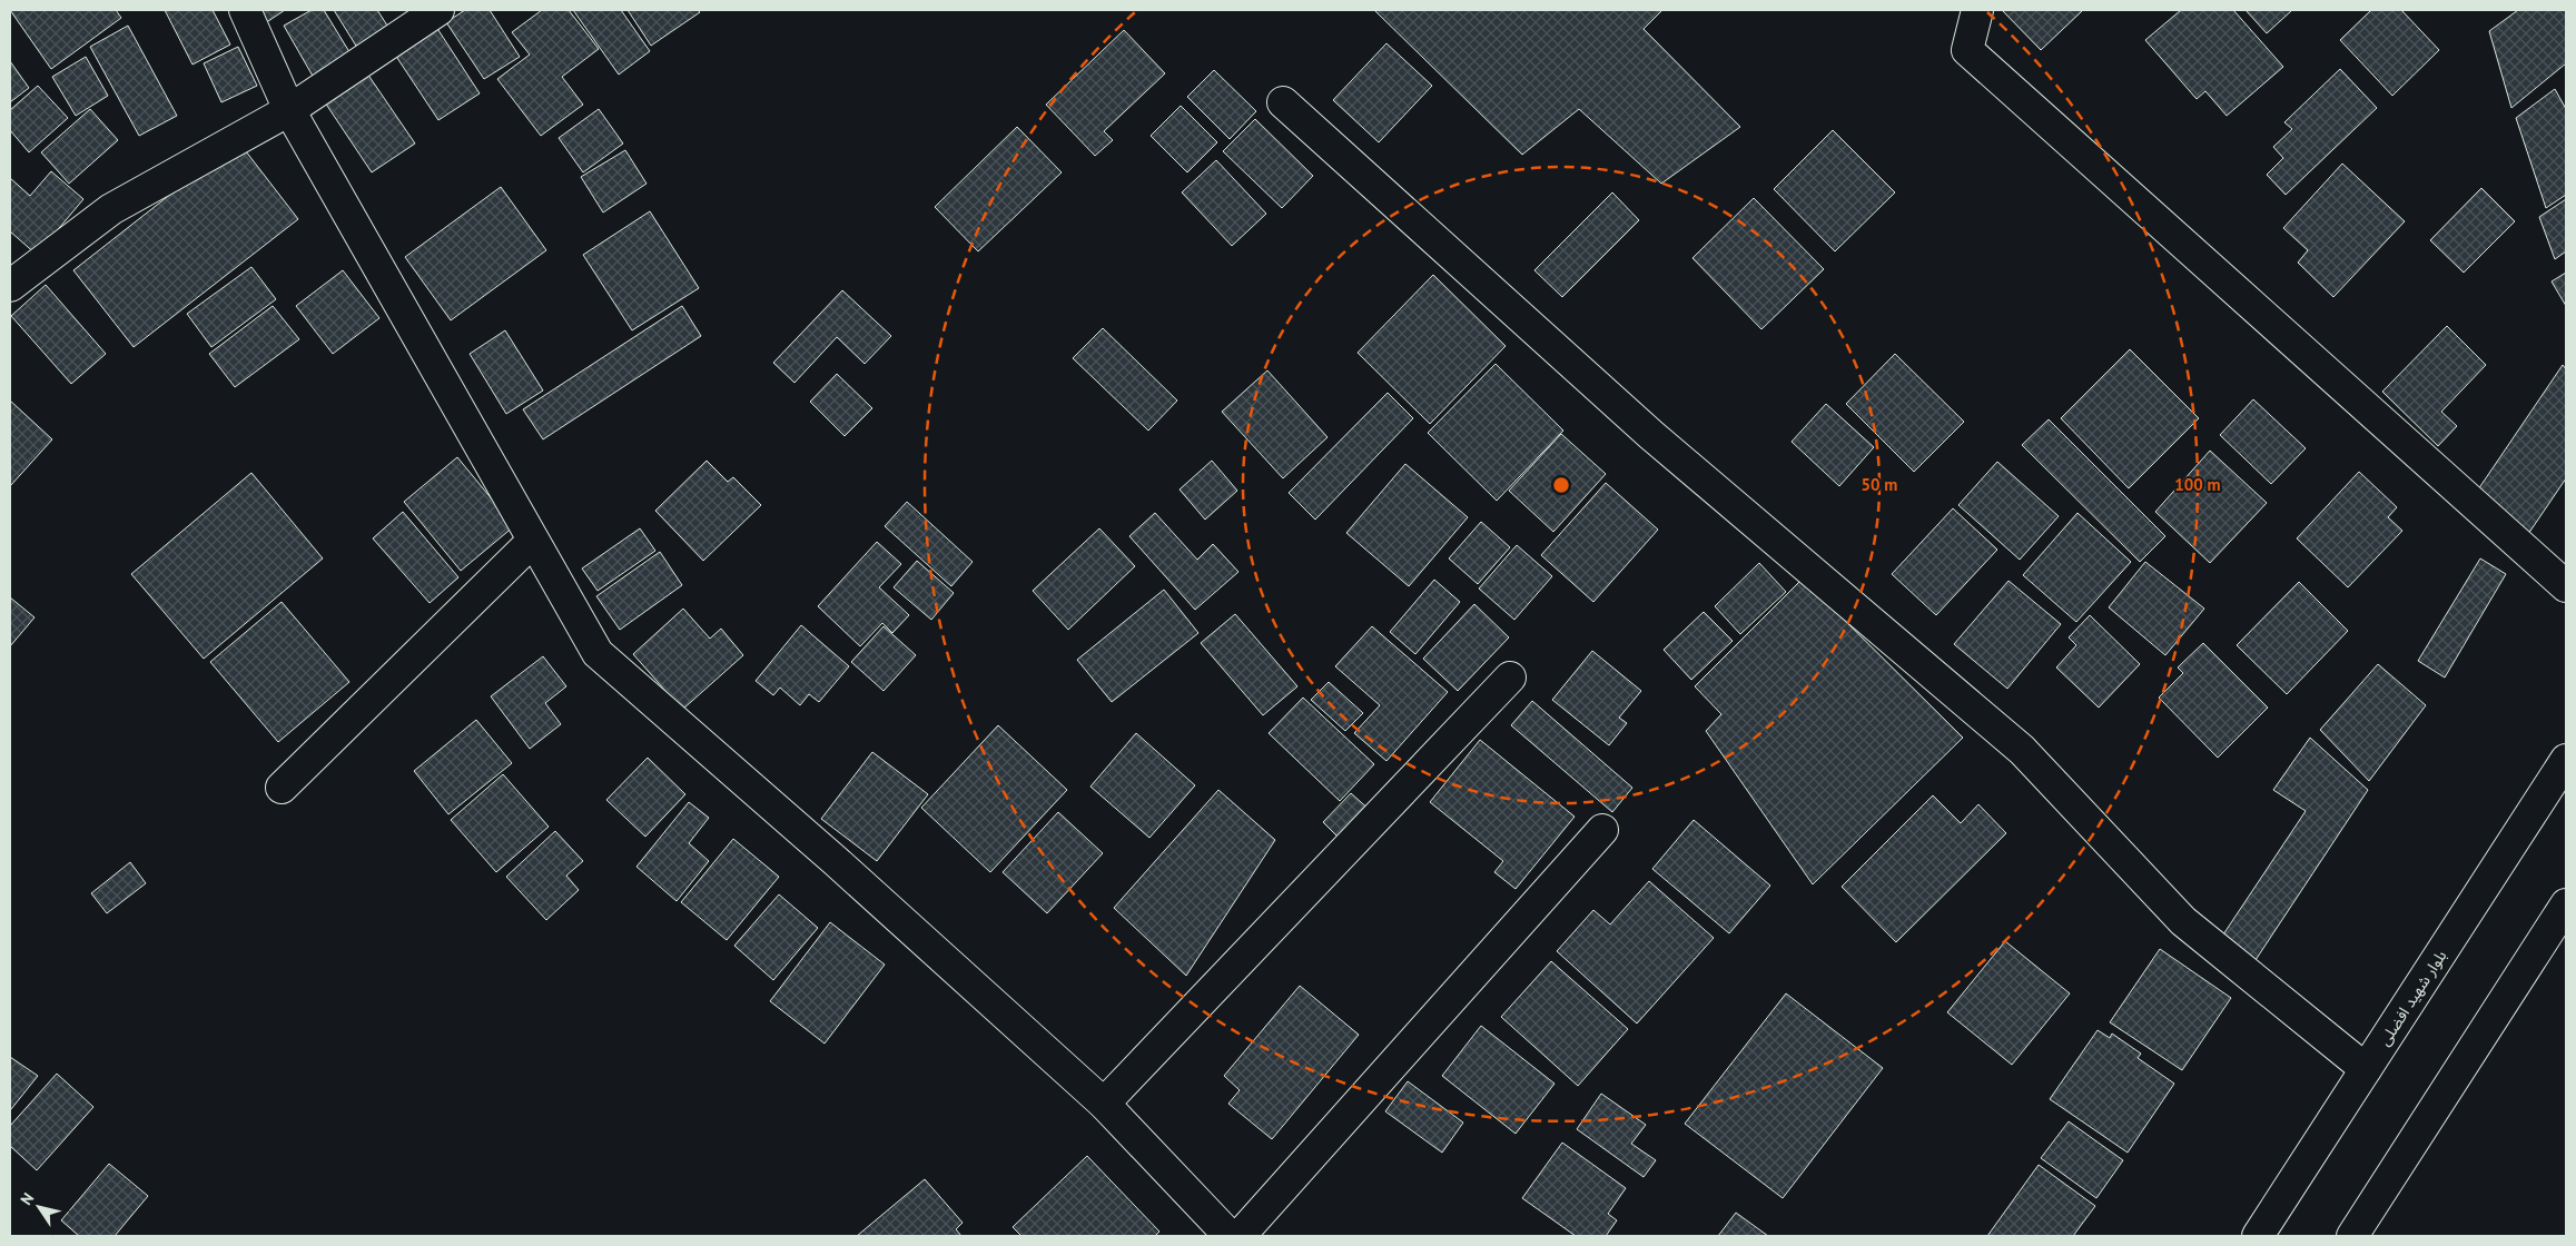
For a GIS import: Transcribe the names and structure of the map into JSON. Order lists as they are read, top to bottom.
{
  "streets": {
    "street": ["بلوار شهید افضلی"]
  },
  "north": "top left",
  "rings": ["50 m", "100 m"]
}
